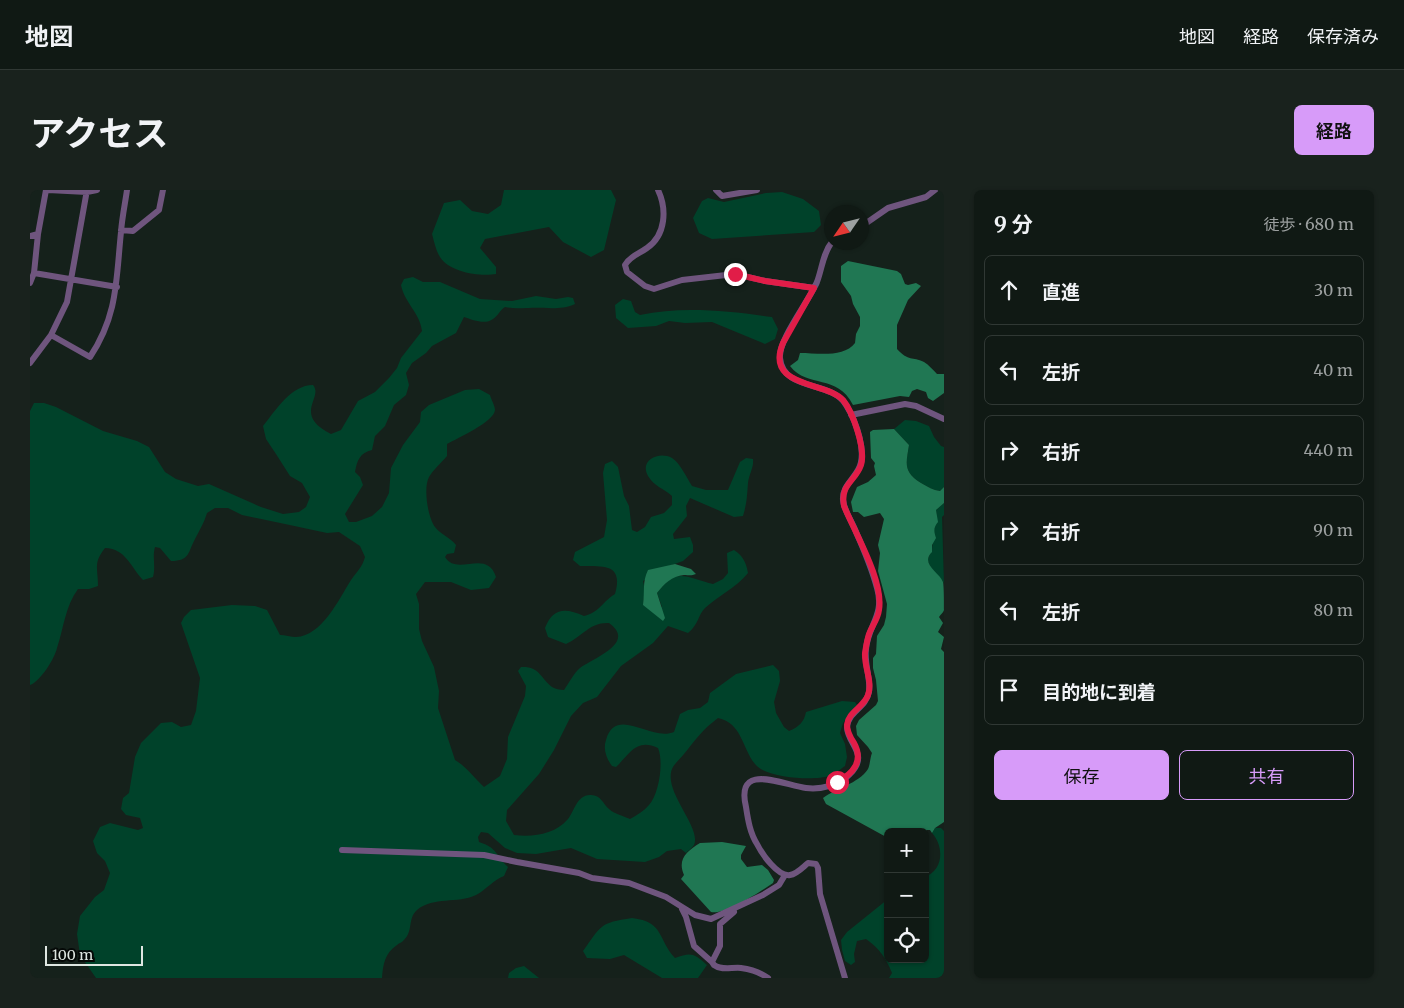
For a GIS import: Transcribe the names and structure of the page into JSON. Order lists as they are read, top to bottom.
{
  "scale_bar": "100 m",
  "north": "bottom left",
  "page": {
    "header": "地図",
    "nav": ["地図", "経路", "保存済み"],
    "title": "アクセス",
    "buttons": [
      "経路",
      ["保存", "共有"]
    ],
    "heading": ["9 分", "徒歩 · 680 m"],
    "list": [
      ["直進", "30 m"],
      ["左折", "40 m"],
      ["右折", "440 m"],
      ["右折", "90 m"],
      ["左折", "80 m"],
      "目的地に到着"
    ],
    "map_buttons": ["+", "−"],
    "scale": "100 m"
  }
}
